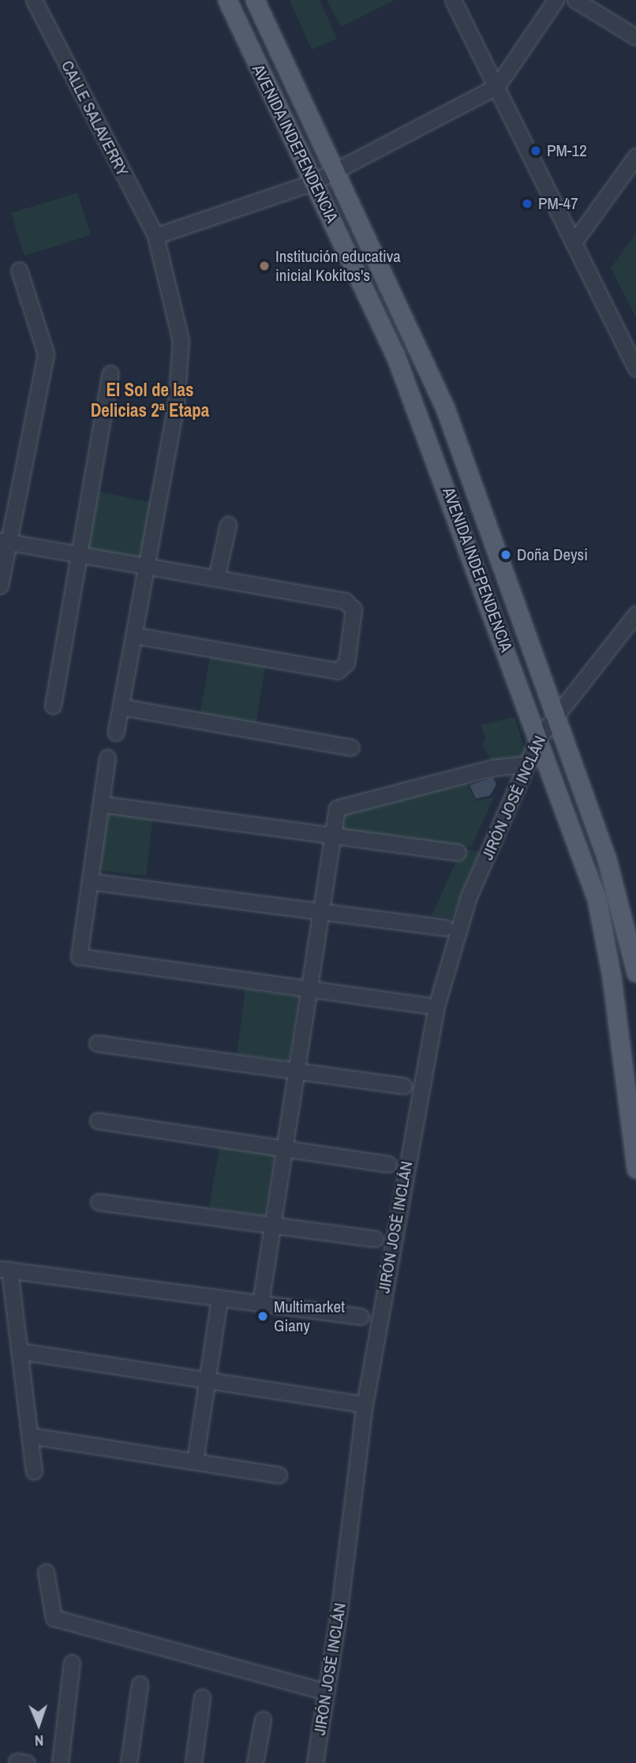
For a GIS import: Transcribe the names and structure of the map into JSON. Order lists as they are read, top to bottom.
{
  "streets": {
    "main road": ["AVENIDA INDEPENDENCIA"],
    "street": ["CALLE SALAVERRY", "JIRÓN JOSÉ INCLÁN"]
  },
  "crossings": [
    ["AVENIDA INDEPENDENCIA", "JIRÓN JOSÉ INCLÁN"]
  ],
  "districts": ["El Sol de las Delicias 2ª Etapa"],
  "places": [
    "PM-12",
    "PM-47",
    "Institución educativa inicial Kokitos's",
    "Doña Deysi",
    "Multimarket Giany"
  ],
  "north": "bottom"
}
